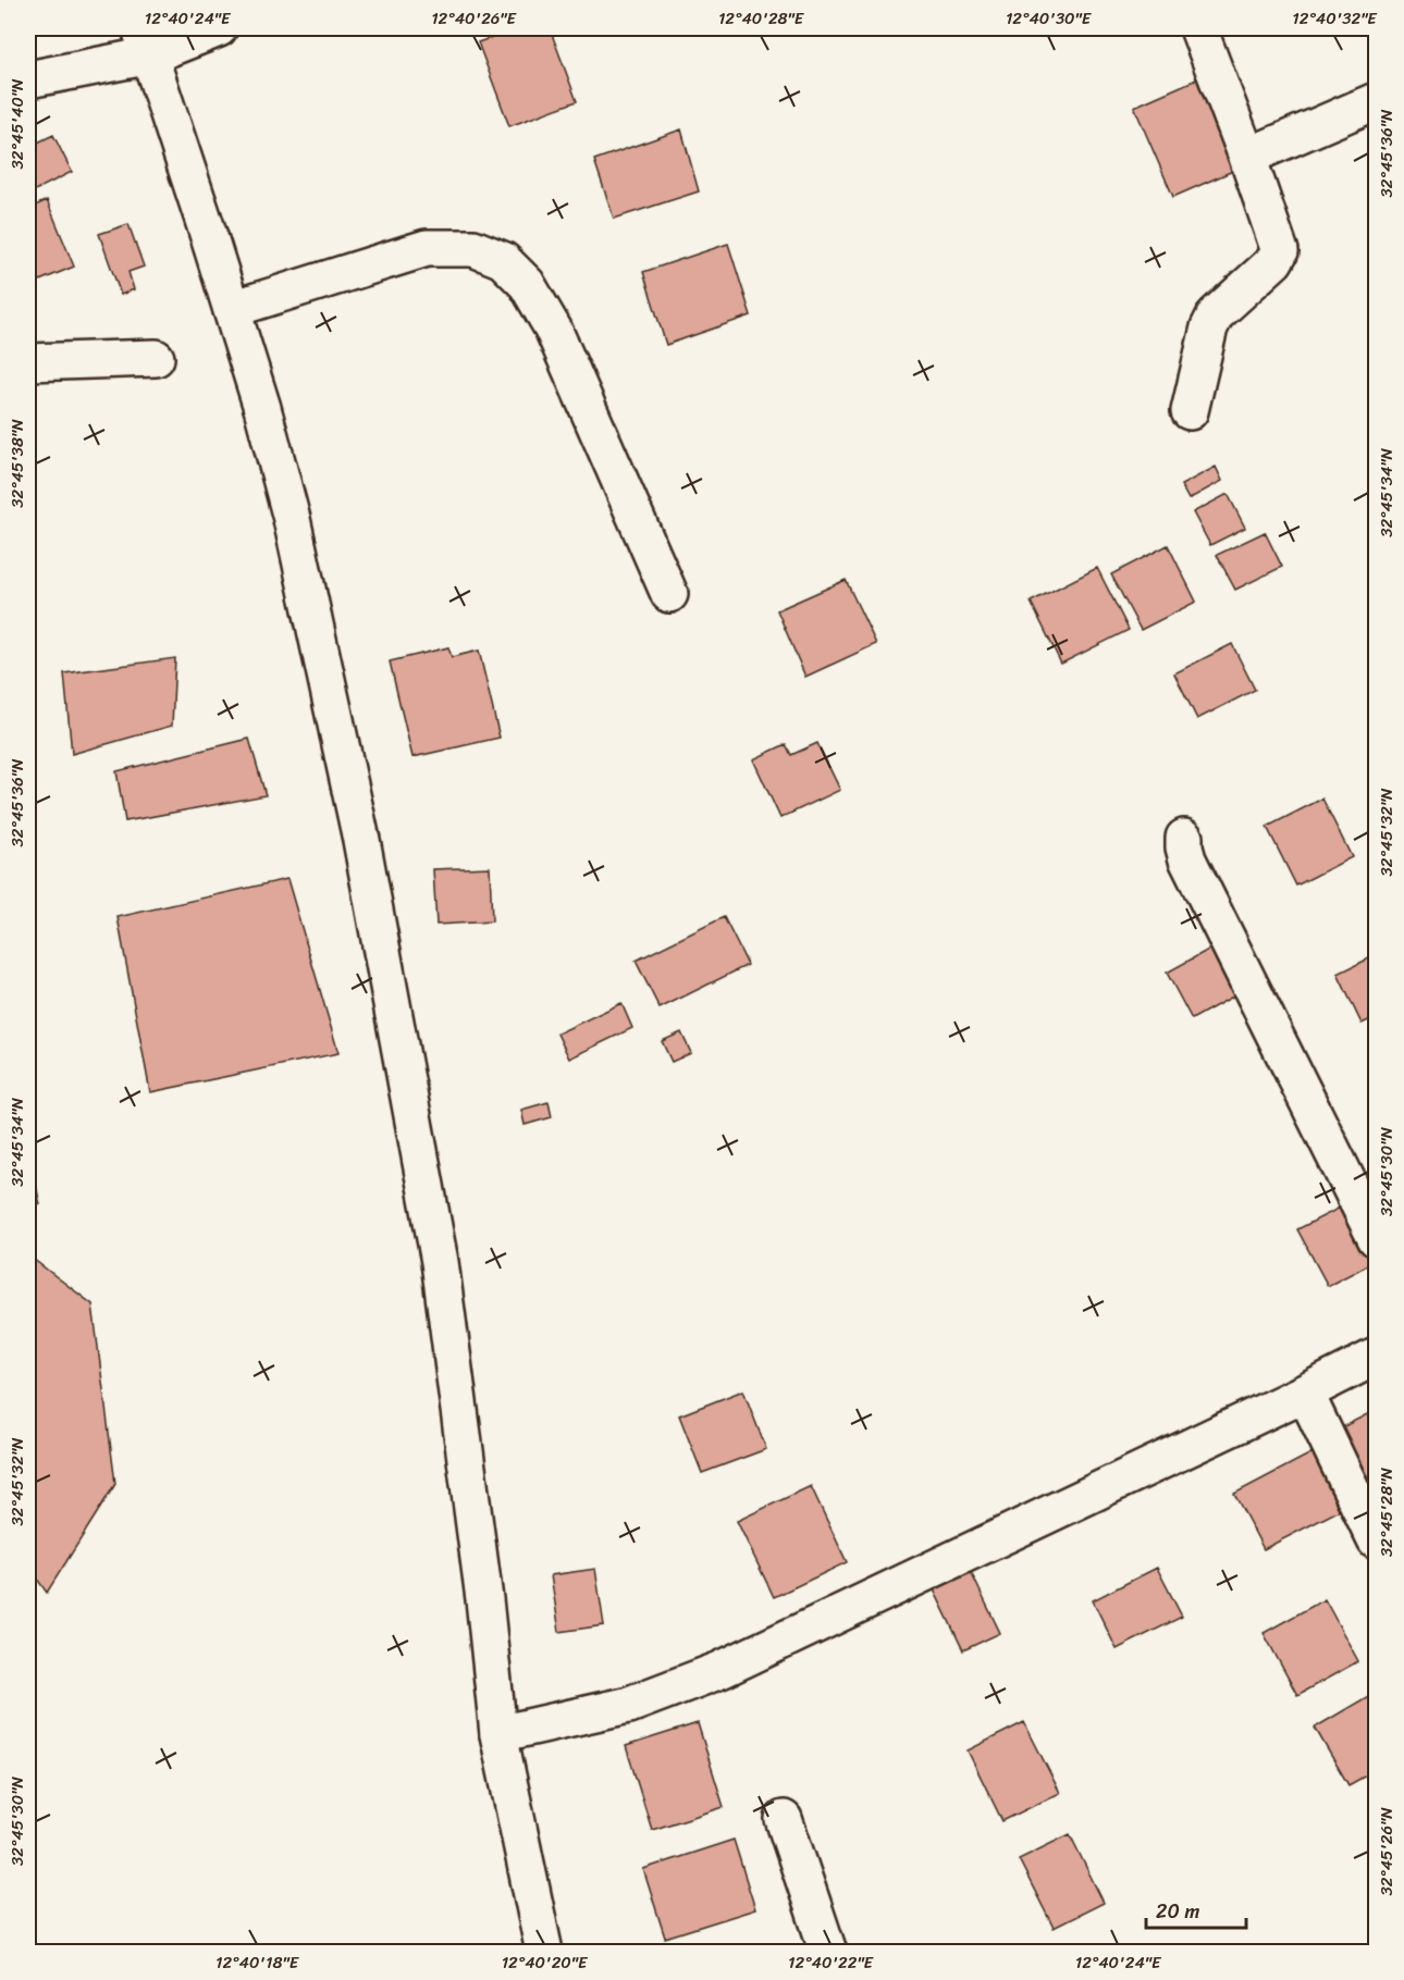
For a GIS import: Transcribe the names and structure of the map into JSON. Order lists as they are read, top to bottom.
{
  "scale_bar": "20 m",
  "coordinates": [
    "12°40'24\"E",
    "12°40'26\"E",
    "12°40'28\"E",
    "12°40'30\"E",
    "12°40'32\"E",
    "32°45'40\"N",
    "32°45'36\"N",
    "32°45'38\"N",
    "32°45'34\"N",
    "32°45'32\"N",
    "32°45'30\"N",
    "32°45'28\"N",
    "32°45'26\"N",
    "12°40'18\"E",
    "12°40'20\"E",
    "12°40'22\"E"
  ]
}
